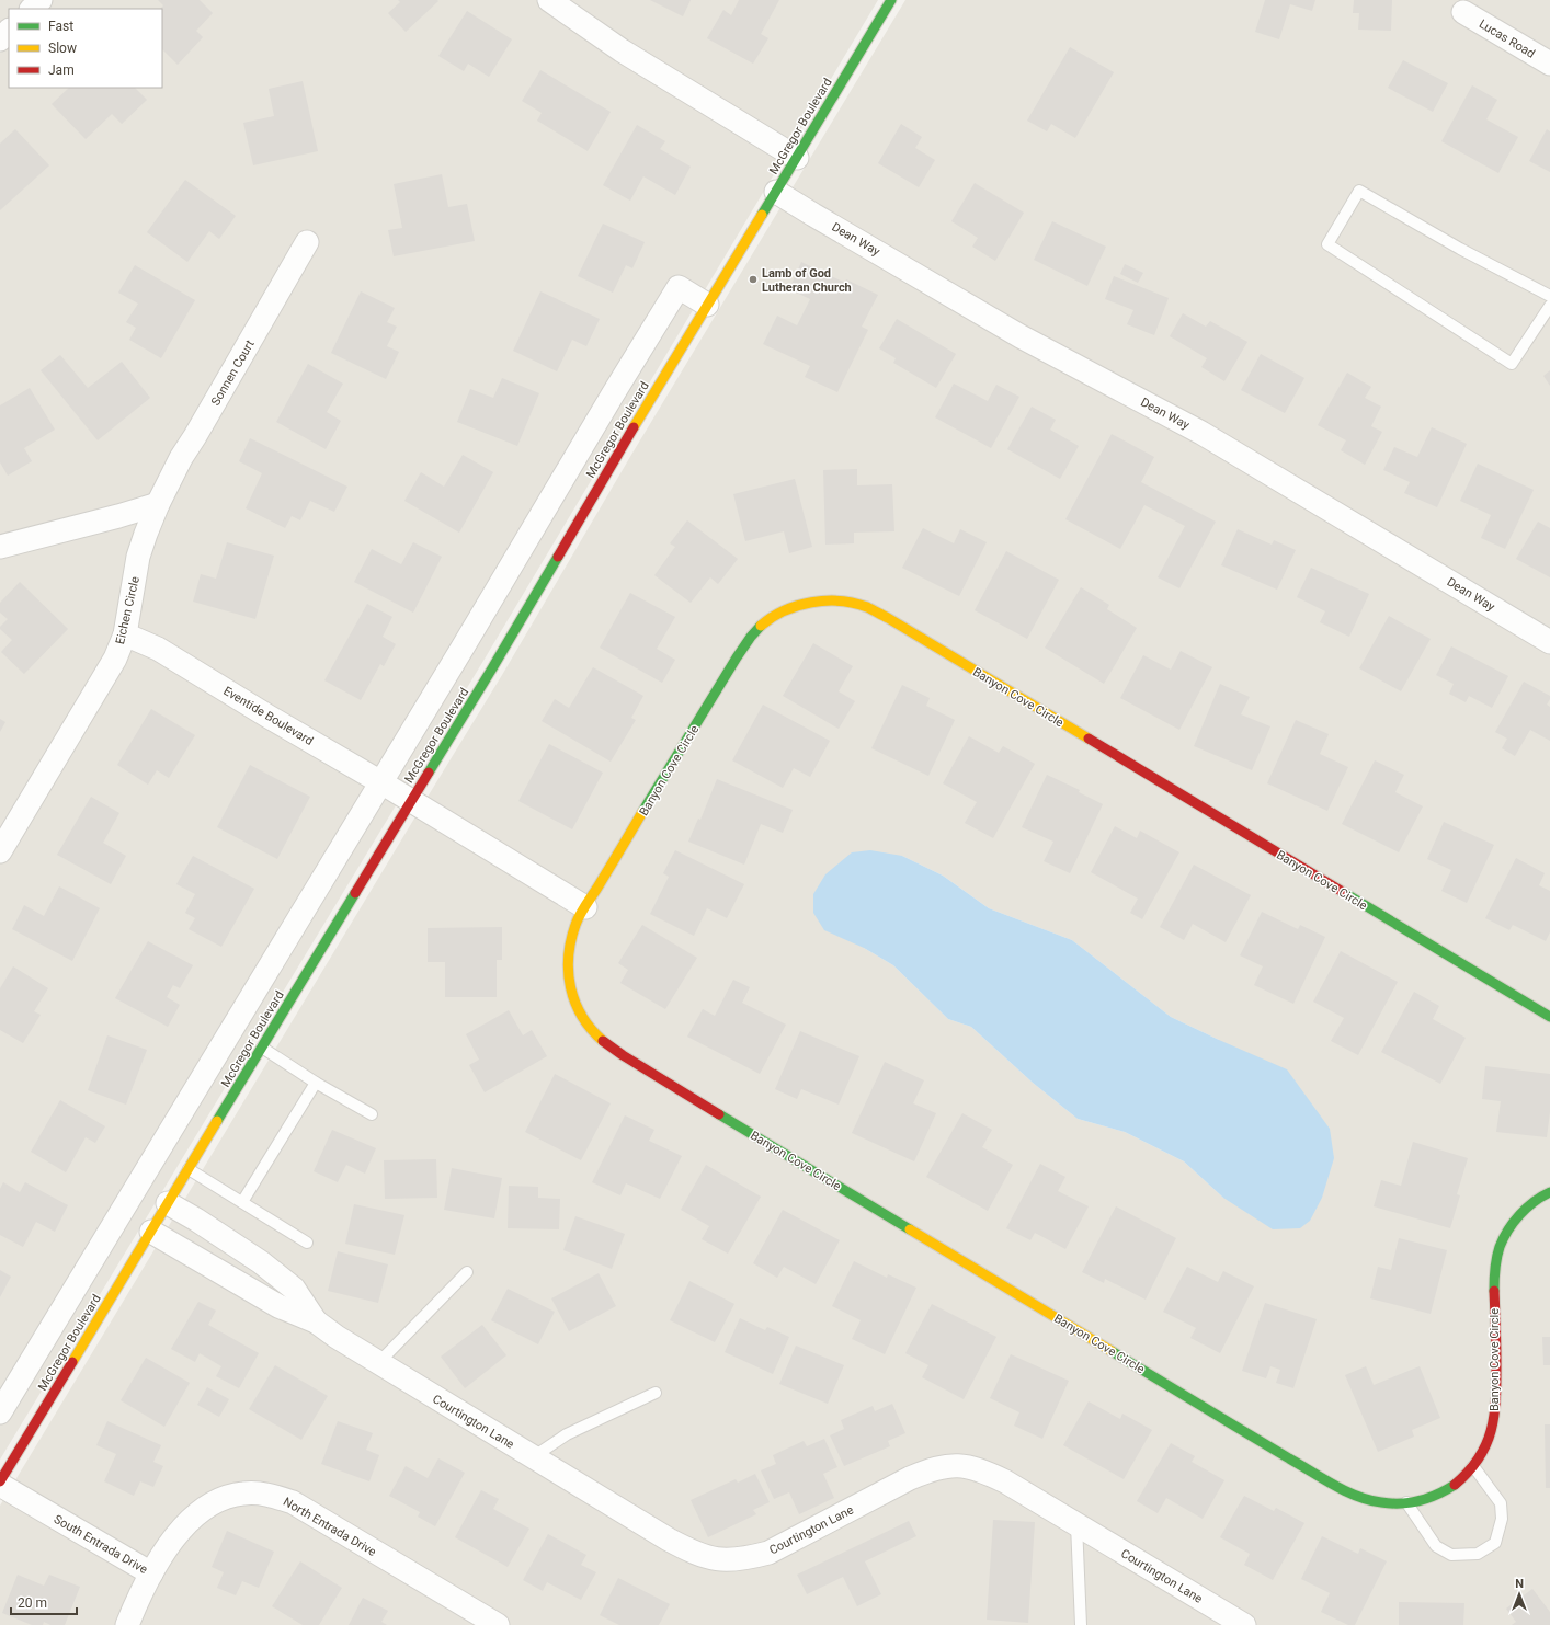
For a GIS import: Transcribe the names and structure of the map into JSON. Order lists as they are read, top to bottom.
{
  "streets": {
    "street": [
      "Lucas Road",
      "McGregor Boulevard",
      "Dean Way",
      "Sonnen Court",
      "Eichen Circle",
      "Banyon Cove Circle",
      "Eventide Boulevard",
      "Courtington Lane",
      "North Entrada Drive",
      "South Entrada Drive"
    ]
  },
  "crossings": [
    ["McGregor Boulevard", "Dean Way"],
    ["McGregor Boulevard", "Eventide Boulevard"],
    ["McGregor Boulevard", "Courtington Lane"],
    ["McGregor Boulevard", "South Entrada Drive"],
    ["Sonnen Court", "Eichen Circle"],
    ["Eichen Circle", "Eventide Boulevard"],
    ["North Entrada Drive", "South Entrada Drive"]
  ],
  "places": ["Lamb of God Lutheran Church"],
  "legend": ["Fast", "Slow", "Jam"],
  "scale_bar": "20 m",
  "north": "top"
}
